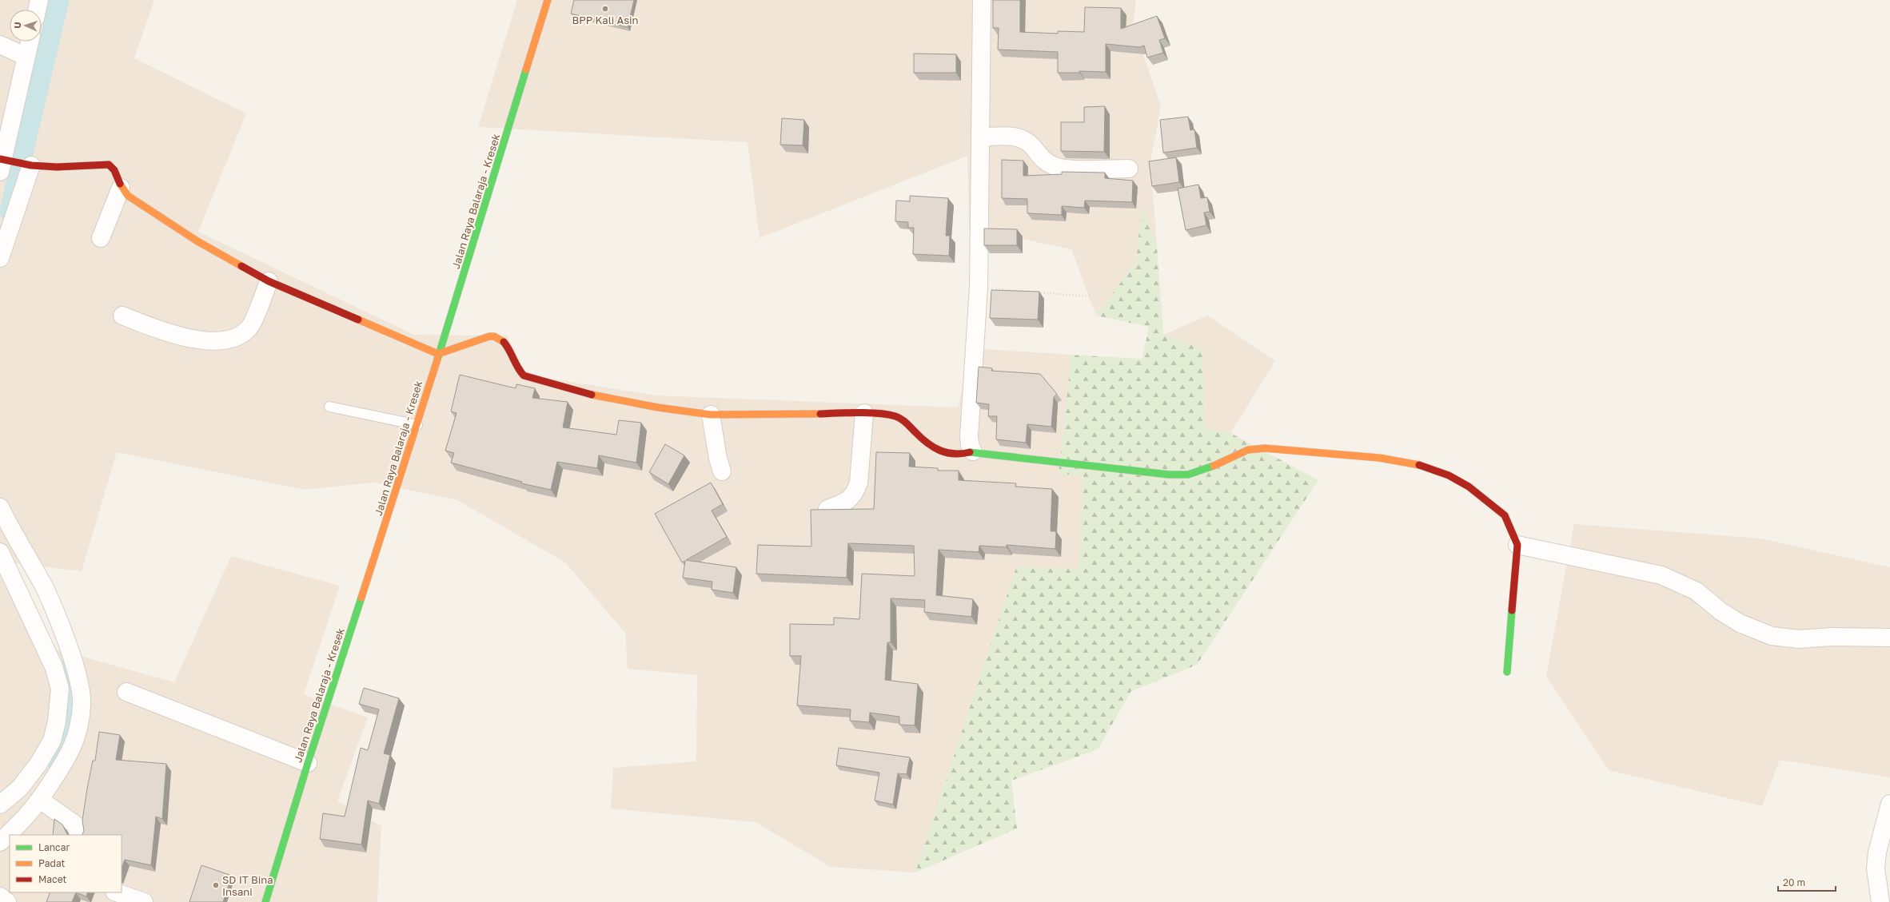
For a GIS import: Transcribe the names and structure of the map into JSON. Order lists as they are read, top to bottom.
{
  "streets": {
    "street": ["Jalan Raya Balaraja - Kresek"]
  },
  "places": ["BPP Kali Asin", "SD IT Bina Insani"],
  "legend": ["Lancar", "Padat", "Macet"],
  "scale_bar": "20 m",
  "north": "left"
}
